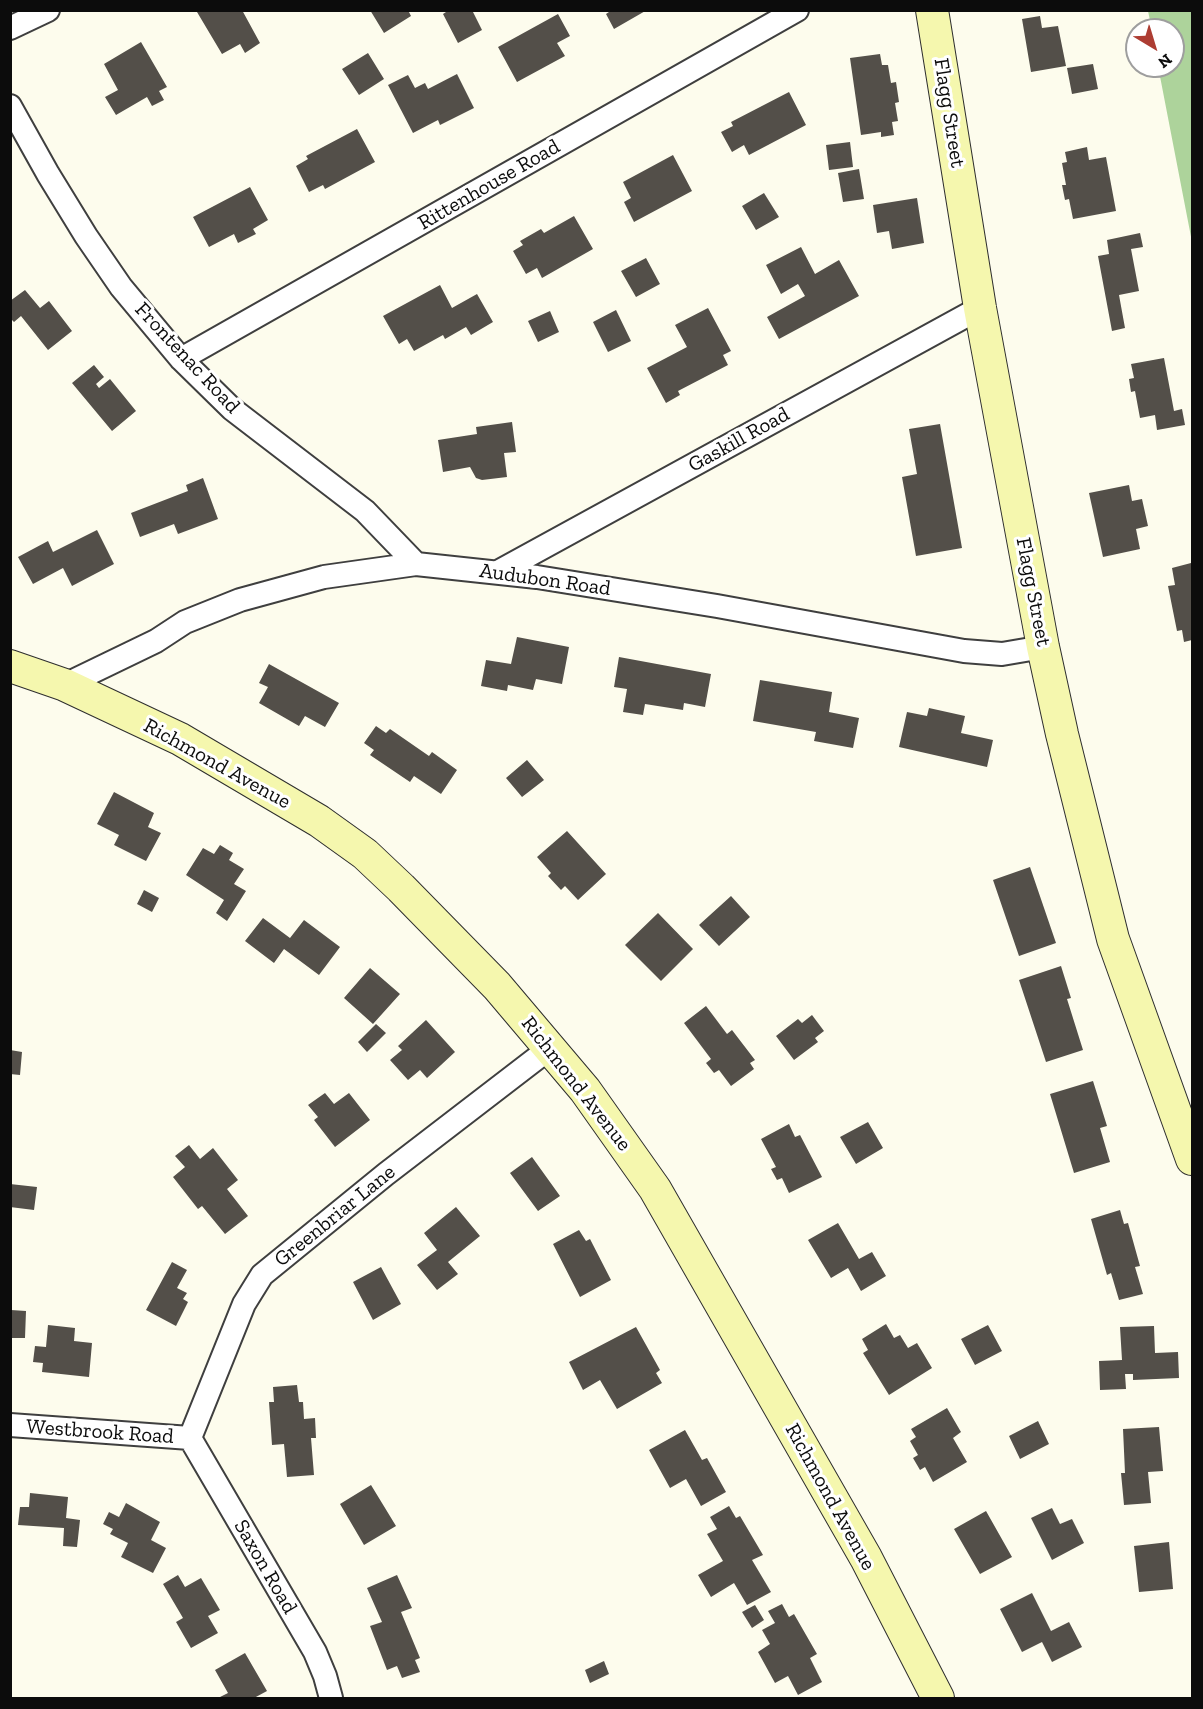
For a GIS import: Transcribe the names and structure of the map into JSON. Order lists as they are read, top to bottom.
{
  "streets": {
    "street": [
      "Flagg Street",
      "Rittenhouse Road",
      "Frontenac Road",
      "Gaskill Road",
      "Audubon Road",
      "Richmond Avenue",
      "Greenbriar Lane",
      "Westbrook Road",
      "Saxon Road"
    ]
  },
  "crossings": [
    ["Flagg Street", "Gaskill Road"],
    ["Flagg Street", "Audubon Road"],
    ["Rittenhouse Road", "Frontenac Road"],
    ["Frontenac Road", "Audubon Road"],
    ["Gaskill Road", "Audubon Road"],
    ["Audubon Road", "Richmond Avenue"],
    ["Richmond Avenue", "Greenbriar Lane"],
    ["Greenbriar Lane", "Westbrook Road"],
    ["Greenbriar Lane", "Saxon Road"],
    ["Westbrook Road", "Saxon Road"]
  ],
  "north": "bottom right"
}
